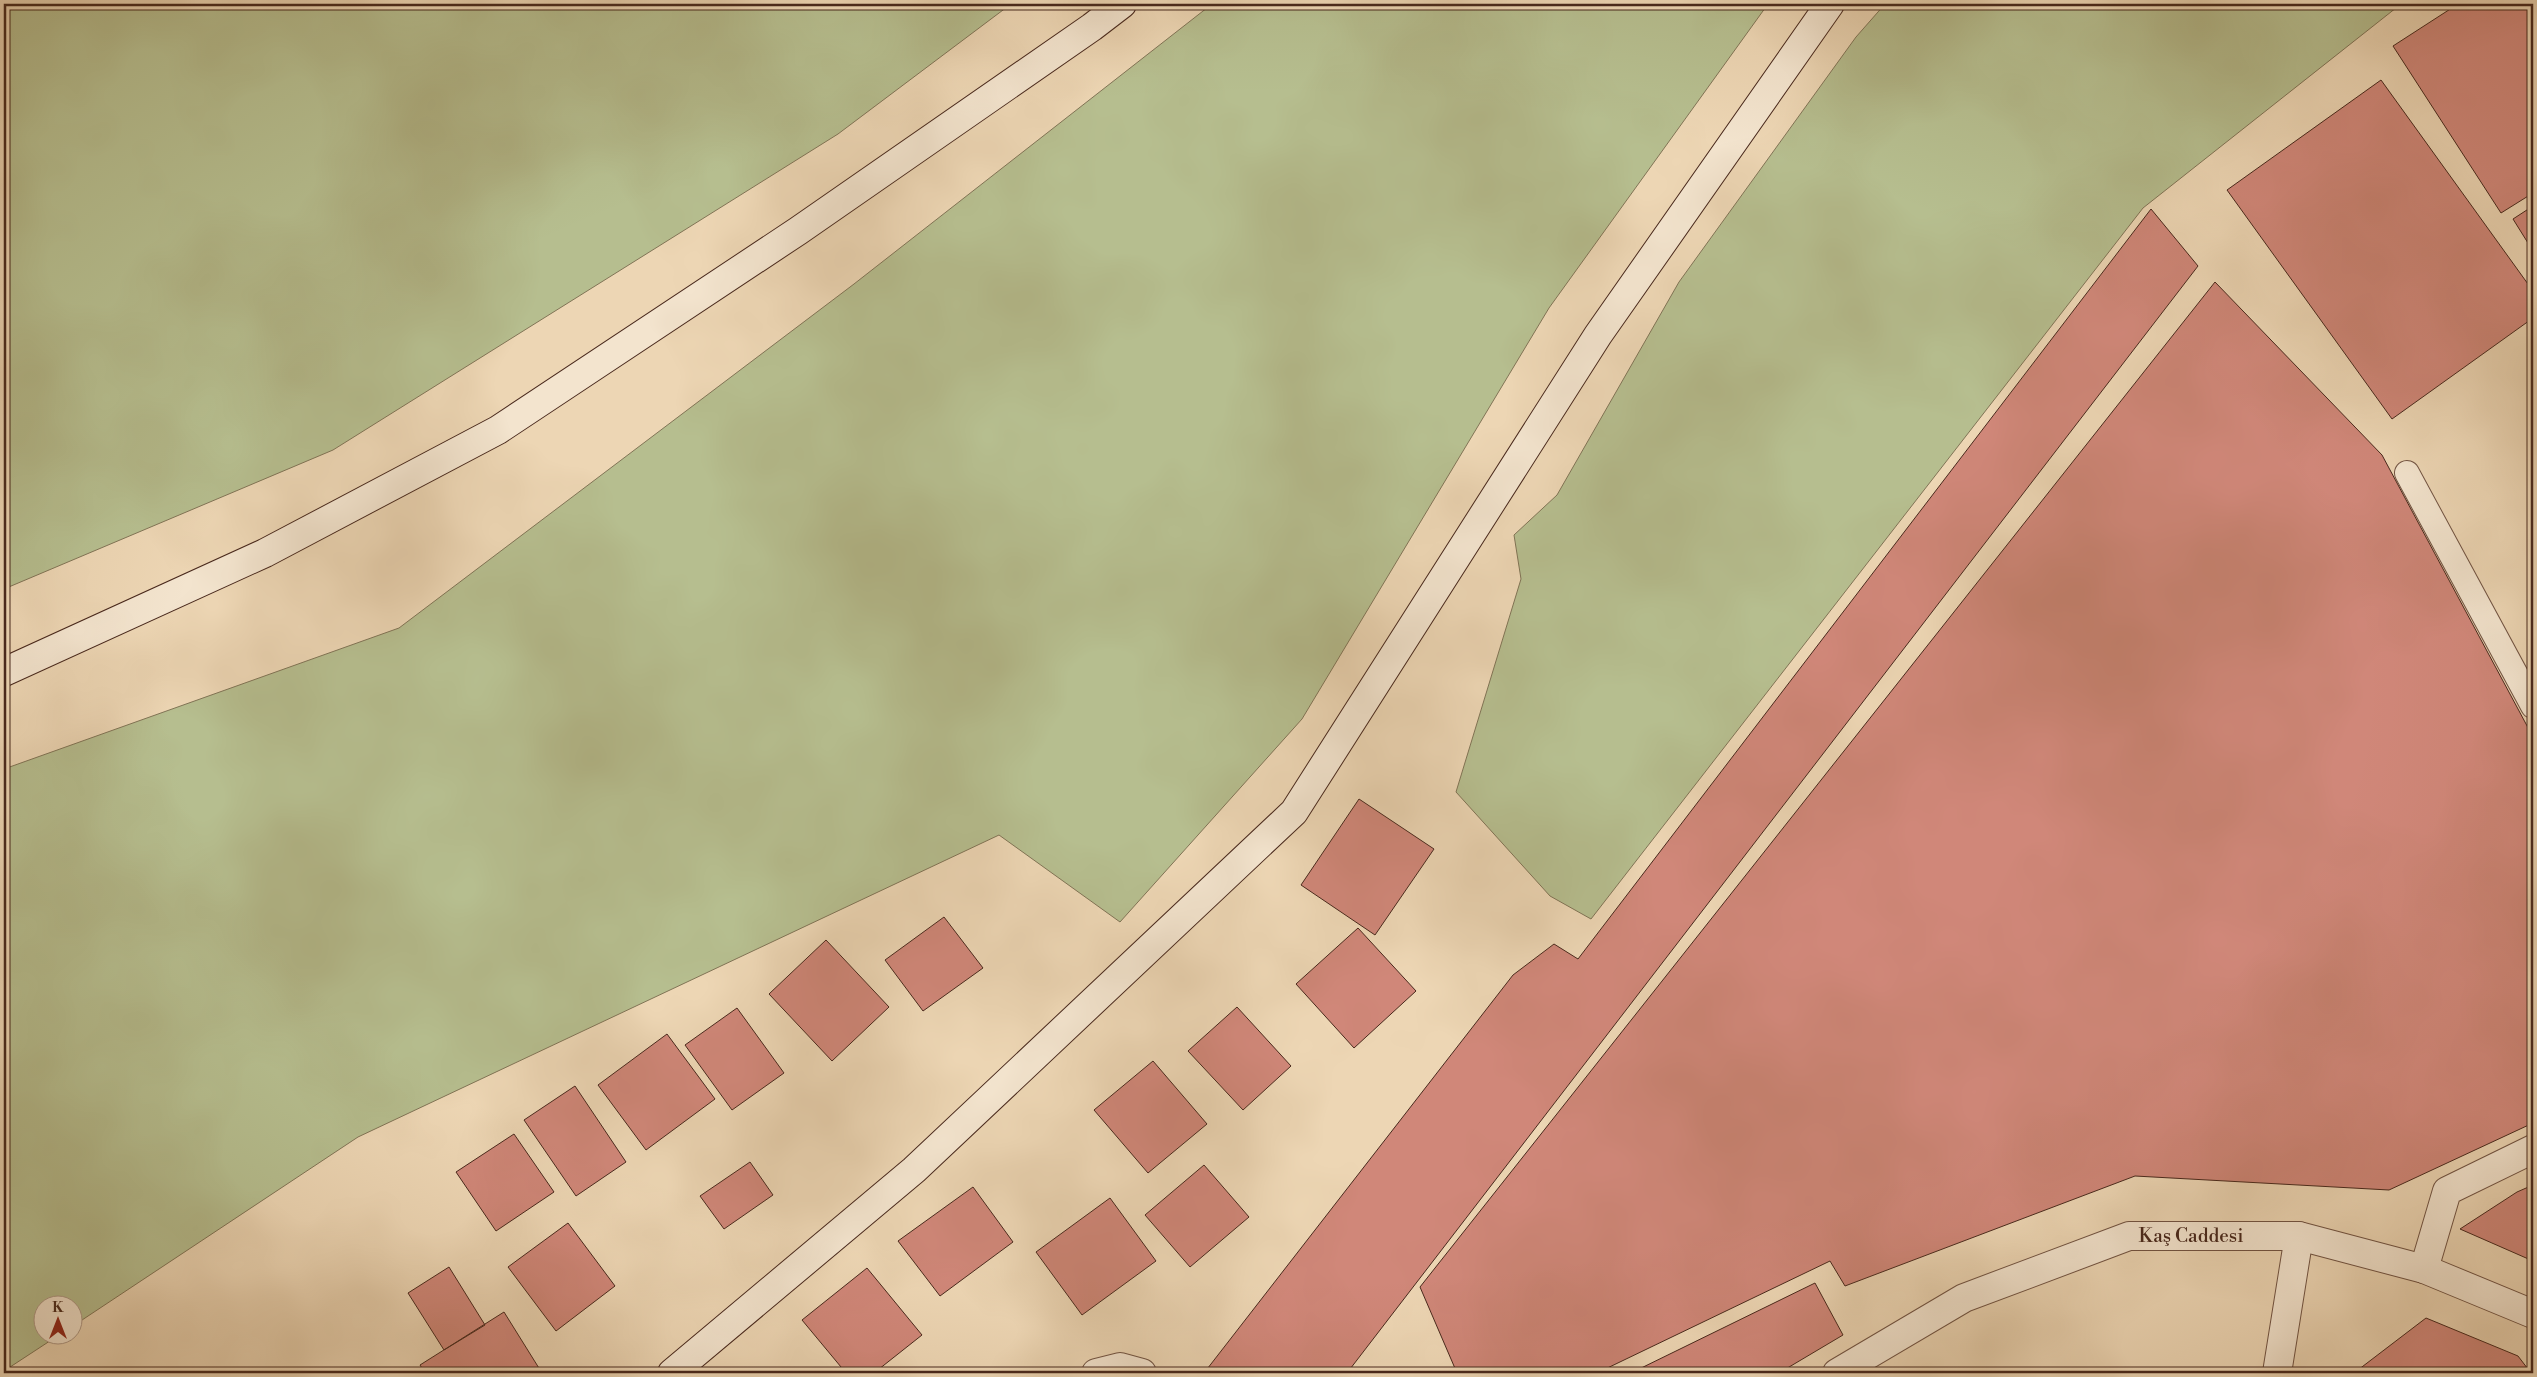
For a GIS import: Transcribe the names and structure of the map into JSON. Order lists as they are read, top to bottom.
{
  "streets": {
    "main road": ["Kaş Caddesi"]
  },
  "north": "top"
}
